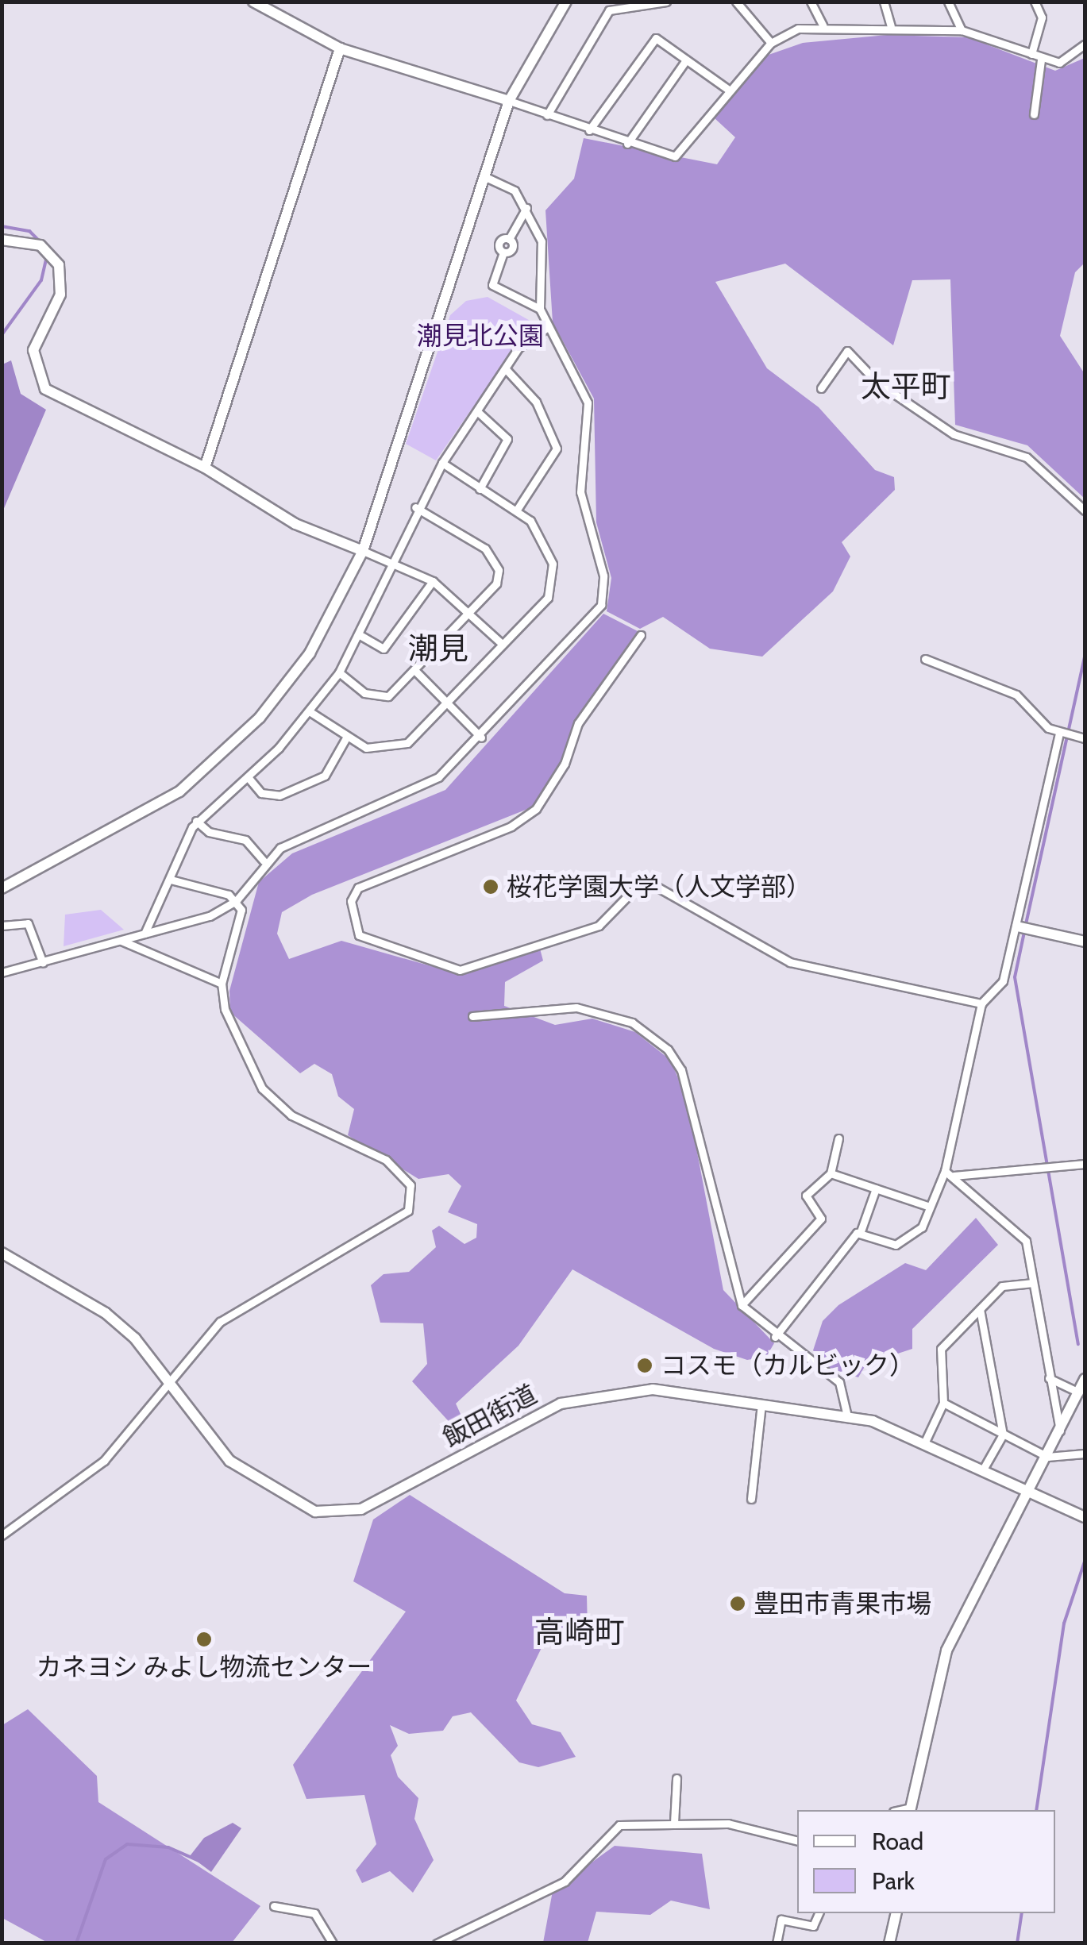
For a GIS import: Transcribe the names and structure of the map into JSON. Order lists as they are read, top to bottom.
{
  "streets": {
    "street": ["飯田街道"]
  },
  "districts": ["太平町", "潮見", "高崎町"],
  "parks": ["潮見北公園"],
  "places": [
    "桜花学園大学（人文学部）",
    "コスモ（カルビック）",
    "豊田市青果市場",
    "カネヨシ みよし物流センター"
  ],
  "legend": ["Road", "Park"]
}
